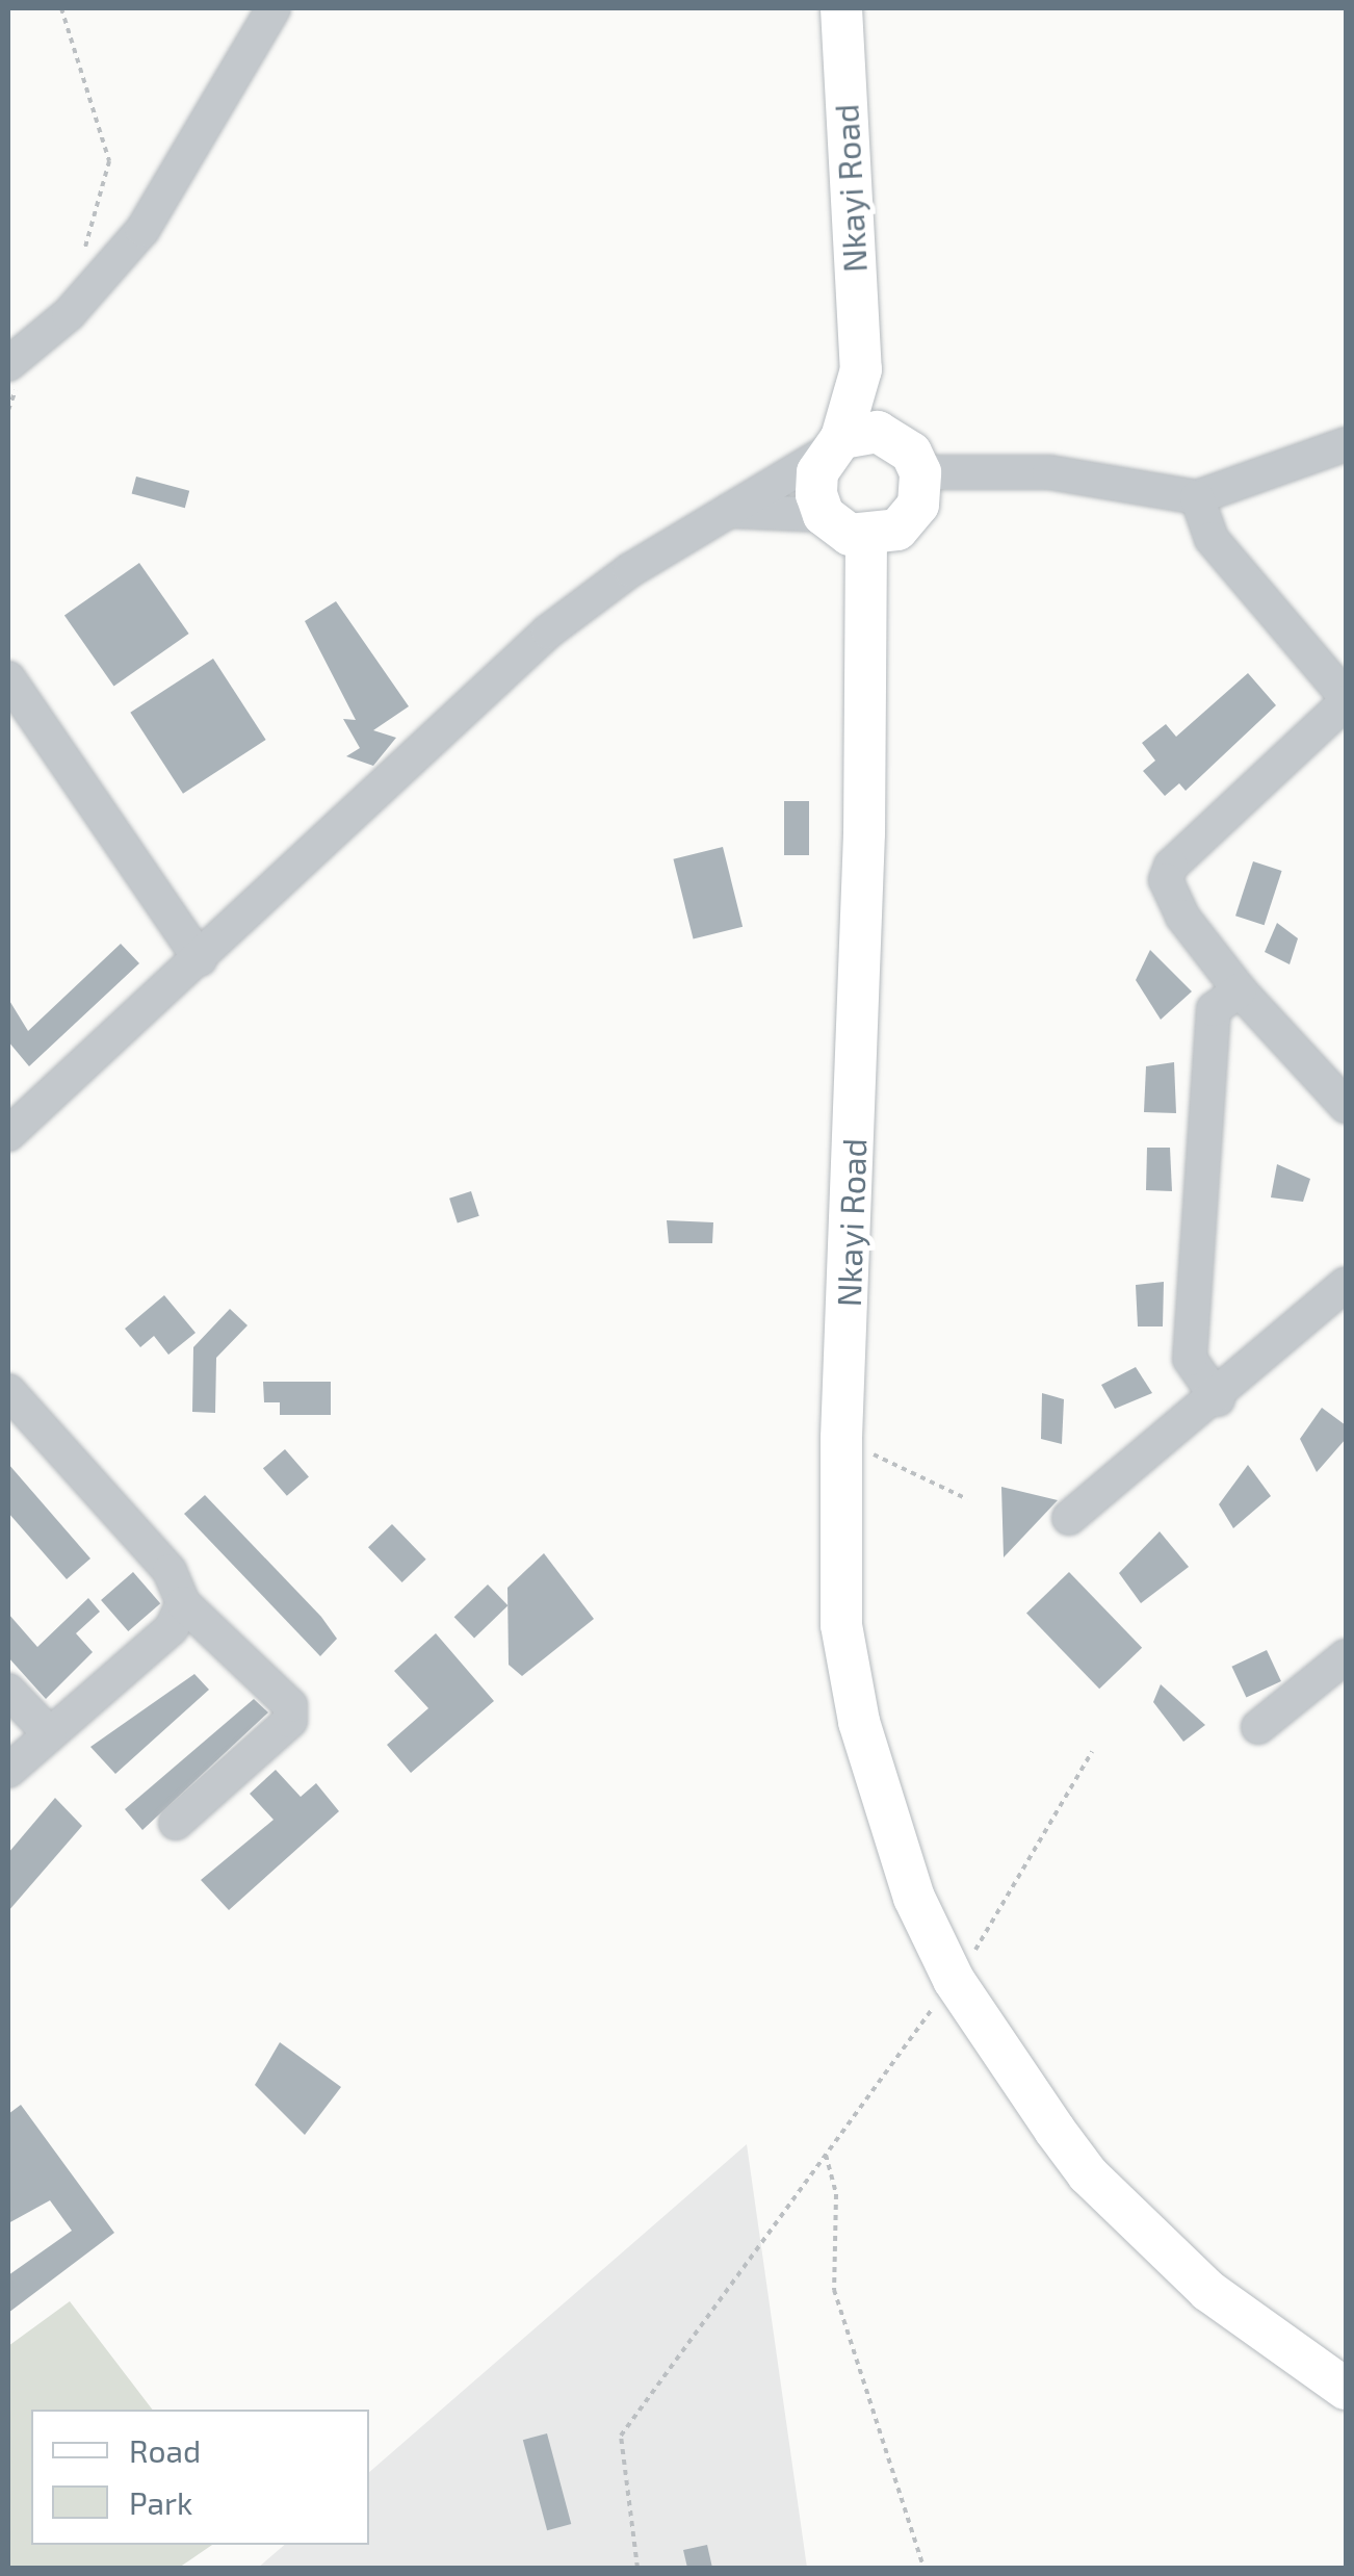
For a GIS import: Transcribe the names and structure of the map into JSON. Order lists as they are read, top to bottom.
{
  "streets": {
    "main road": ["Nkayi Road"]
  },
  "legend": ["Road", "Park"]
}
